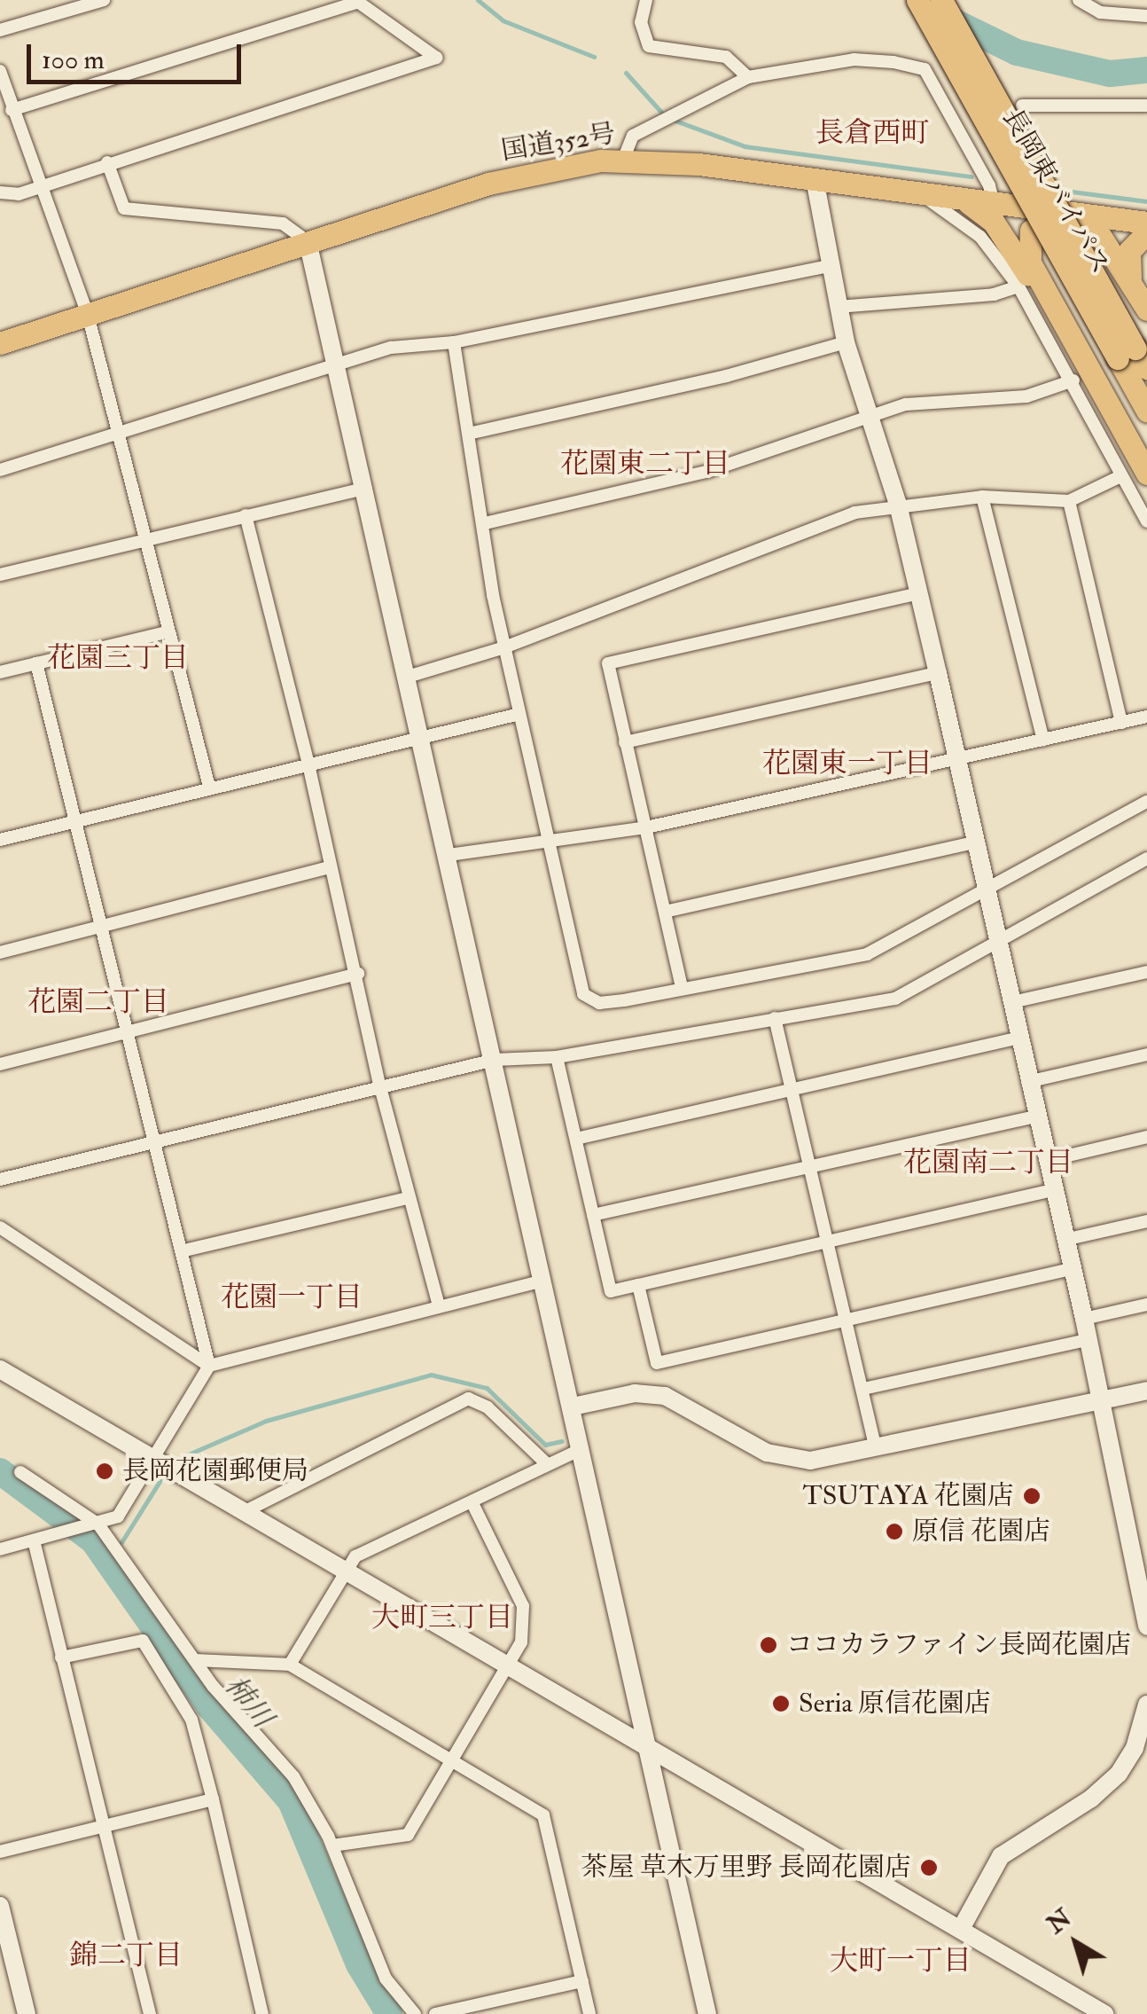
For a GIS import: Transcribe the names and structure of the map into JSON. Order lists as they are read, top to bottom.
{
  "streets": {
    "highway": ["国道352号", "長岡東バイパス"]
  },
  "districts": [
    "長倉西町",
    "花園東二丁目",
    "花園三丁目",
    "花園東一丁目",
    "花園二丁目",
    "花園南二丁目",
    "花園一丁目",
    "大町三丁目",
    "錦二丁目",
    "大町一丁目"
  ],
  "water": ["柿川"],
  "places": [
    "長岡花園郵便局",
    "TSUTAYA 花園店",
    "原信 花園店",
    "ココカラファイン長岡花園店",
    "Seria 原信花園店",
    "茶屋 草木万里野 長岡花園店"
  ],
  "scale_bar": "100 m",
  "north": "top left"
}
